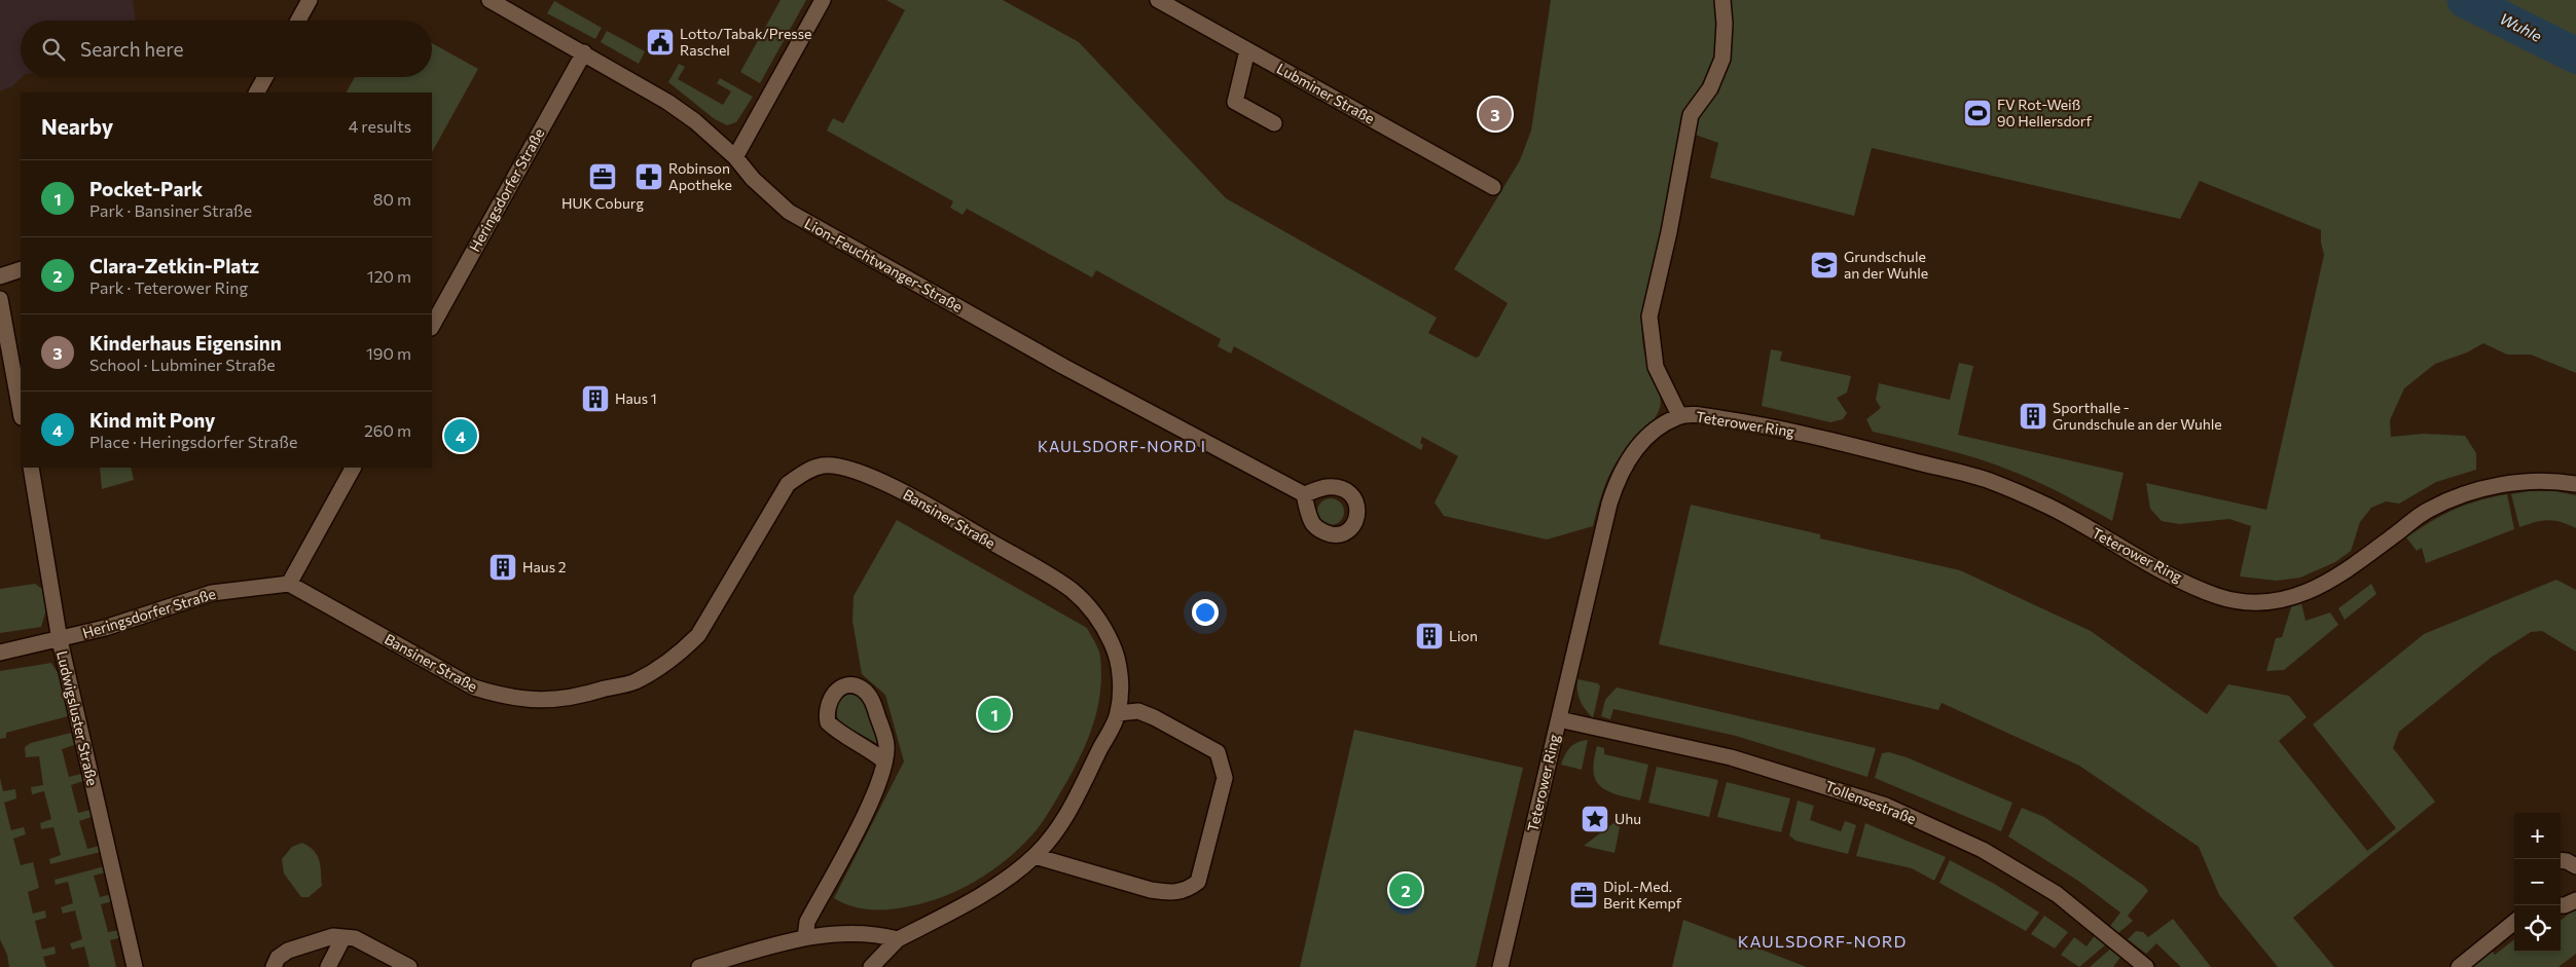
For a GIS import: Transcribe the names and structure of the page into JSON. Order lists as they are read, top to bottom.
{
  "streets": {
    "street": [
      "Lubminer Straße",
      "Heringsdorfer Straße",
      "Lion-Feuchtwanger-Straße",
      "Teterower Ring",
      "Bansiner Straße",
      "Ludwigsluster Straße",
      "Tollensestraße"
    ]
  },
  "crossings": [
    ["Heringsdorfer Straße", "Lion-Feuchtwanger-Straße"],
    ["Heringsdorfer Straße", "Bansiner Straße"],
    ["Heringsdorfer Straße", "Ludwigsluster Straße"],
    ["Teterower Ring", "Tollensestraße"]
  ],
  "districts": ["KAULSDORF-NORD I", "KAULSDORF-NORD"],
  "water": ["Wuhle"],
  "places": {
    "public building": ["Lotto/Tabak/Presse Raschel"],
    "sports": ["FV Rot-Weiß 90 Hellersdorf"],
    "office": ["HUK Coburg", "Dipl.-Med. Berit Kempf"],
    "pharmacy": ["Robinson Apotheke"],
    "school or university": ["Grundschule an der Wuhle"],
    "building": [
      "Haus 1",
      "Sporthalle - Grundschule an der Wuhle",
      "Haus 2",
      "Lion"
    ],
    "place": ["Uhu"]
  },
  "page": {
    "search": "Search here",
    "heading": ["Nearby", "4 results"],
    "pins": [
      "3",
      "4",
      "1",
      "2"
    ],
    "list": [
      {
        "mark": "1",
        "name": "Pocket-Park",
        "note": "Park · Bansiner Straße",
        "value": "80 m"
      },
      {
        "mark": "2",
        "name": "Clara-Zetkin-Platz",
        "note": "Park · Teterower Ring",
        "value": "120 m"
      },
      {
        "mark": "3",
        "name": "Kinderhaus Eigensinn",
        "note": "School · Lubminer Straße",
        "value": "190 m"
      },
      {
        "mark": "4",
        "name": "Kind mit Pony",
        "note": "Place · Heringsdorfer Straße",
        "value": "260 m"
      }
    ],
    "map_buttons": ["+", "−"]
  }
}
